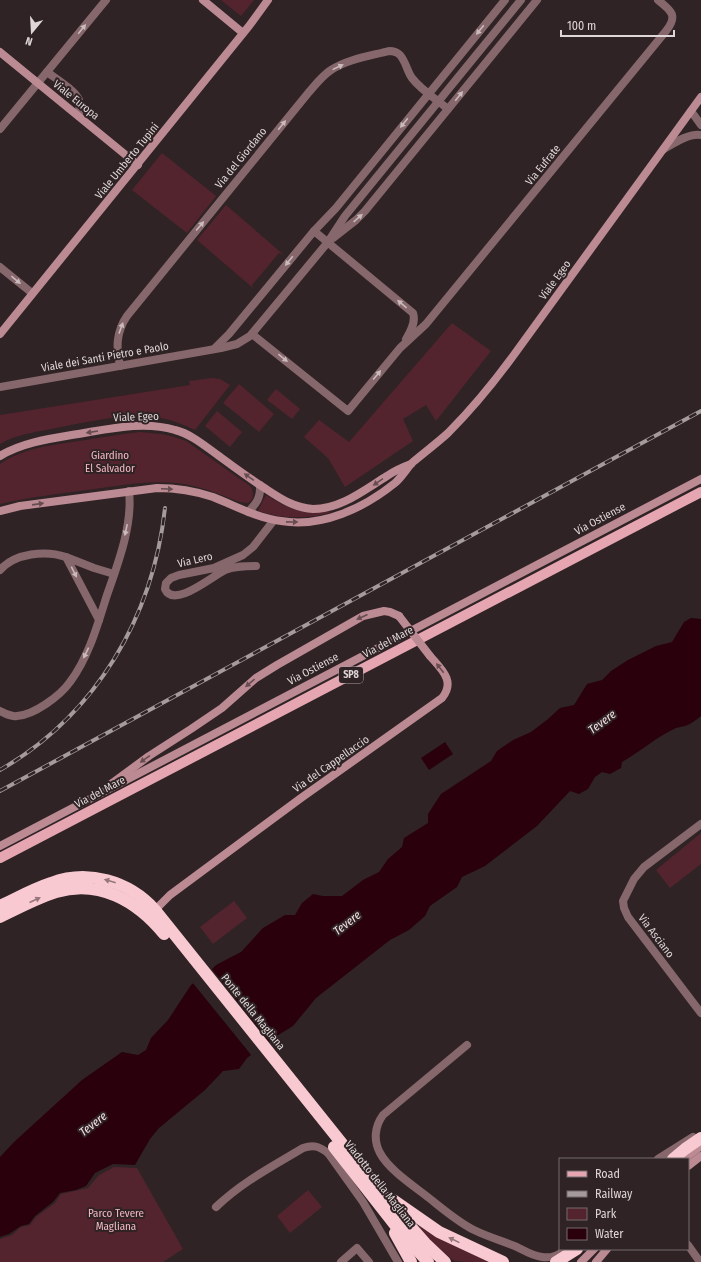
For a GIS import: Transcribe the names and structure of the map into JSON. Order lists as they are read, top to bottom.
{
  "streets": {
    "highway": ["Ponte della Magliana", "Viadotto della Magliana"],
    "main road": [
      "Viale Europa",
      "Viale Umberto Tupini",
      "Viale Egeo",
      "Via Ostiense",
      "Via del Mare",
      "SP8",
      "Via del Cappellaccio"
    ],
    "street": [
      "Via del Giordano",
      "Via Eufrate",
      "Viale dei Santi Pietro e Paolo",
      "Via Lero",
      "Via Asciano"
    ]
  },
  "crossings": [
    ["Viale Europa", "Viale Umberto Tupini"],
    ["Via del Giordano", "Viale dei Santi Pietro e Paolo"],
    ["Viale Egeo", "Via Lero"],
    ["Via Ostiense", "Via del Cappellaccio"],
    ["Ponte della Magliana", "Viadotto della Magliana"]
  ],
  "one_way": ["Via del Giordano"],
  "water": ["Tevere"],
  "parks": ["Giardino El Salvador", "Parco Tevere Magliana"],
  "legend": [
    "Road",
    "Railway",
    "Park",
    "Water"
  ],
  "scale_bar": "100 m",
  "north": "bottom"
}
